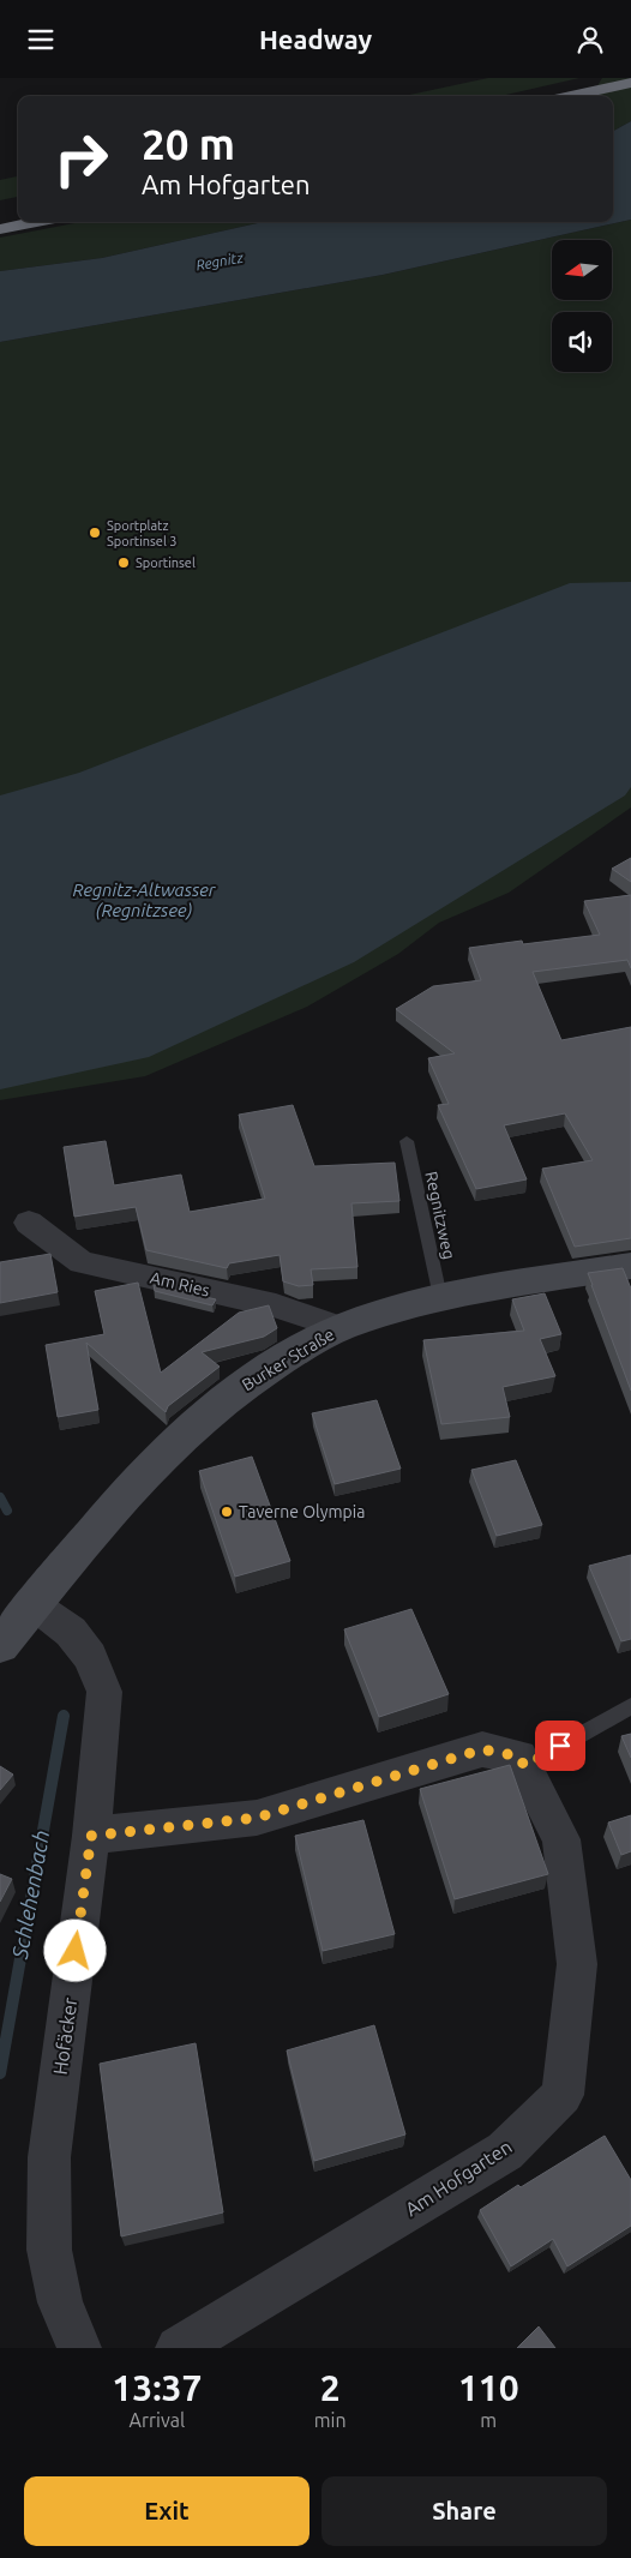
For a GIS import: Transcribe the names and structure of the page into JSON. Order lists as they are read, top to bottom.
{
  "streets": {
    "main road": ["Burker Straße"],
    "street": ["Am Ries", "Hofäcker", "Am Hofgarten"],
    "lane": ["Regnitzweg"]
  },
  "crossings": [
    ["Regnitzweg", "Burker Straße"],
    ["Am Ries", "Burker Straße"],
    ["Burker Straße", "Hofäcker"]
  ],
  "water": ["Regnitz", "Regnitz-Altwasser (Regnitzsee)", "Schlehenbach"],
  "places": ["Sportplatz Sportinsel 3", "Sportinsel", "Taverne Olympia"],
  "north": "left",
  "page": {
    "header": "Headway",
    "turn": ["20 m", "Am Hofgarten"],
    "eta": [
      "13:37",
      "Arrival",
      "2",
      "min",
      "110",
      "m"
    ],
    "buttons": ["Exit", "Share"]
  }
}
